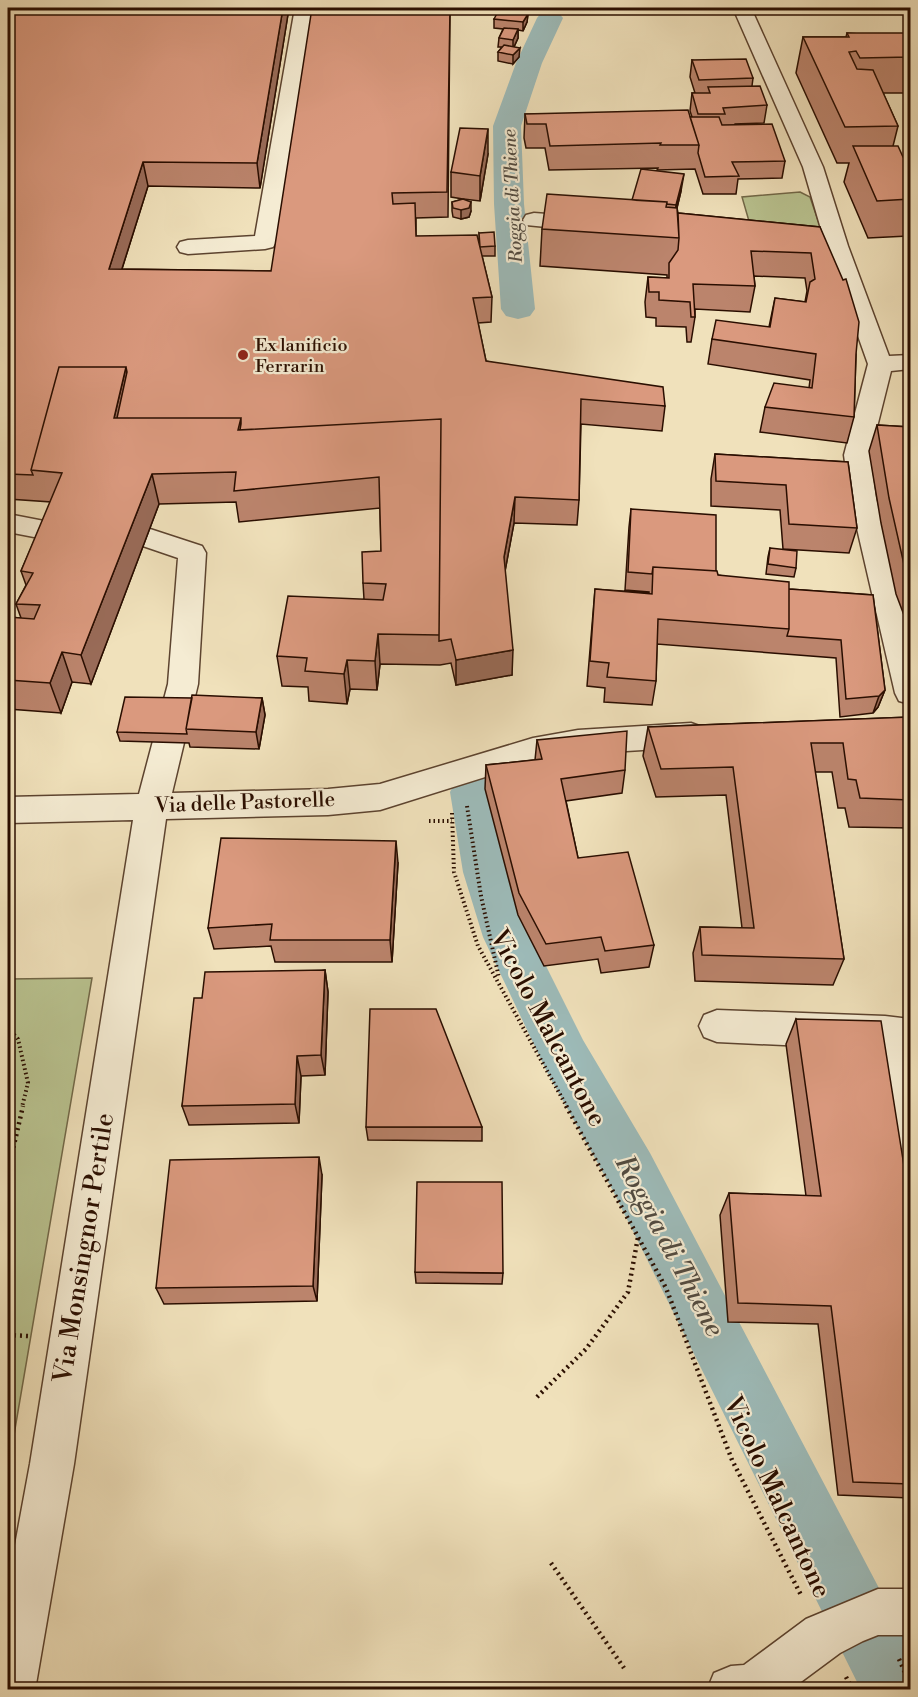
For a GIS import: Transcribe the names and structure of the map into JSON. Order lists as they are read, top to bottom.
{
  "streets": {
    "street": ["Via delle Pastorelle", "Via Monsingnor Pertile"],
    "path": ["Vicolo Malcantone"]
  },
  "crossings": [
    ["Via delle Pastorelle", "Via Monsingnor Pertile"]
  ],
  "water": ["Roggia di Thiene"],
  "places": ["Ex lanificio Ferrarin"]
}
